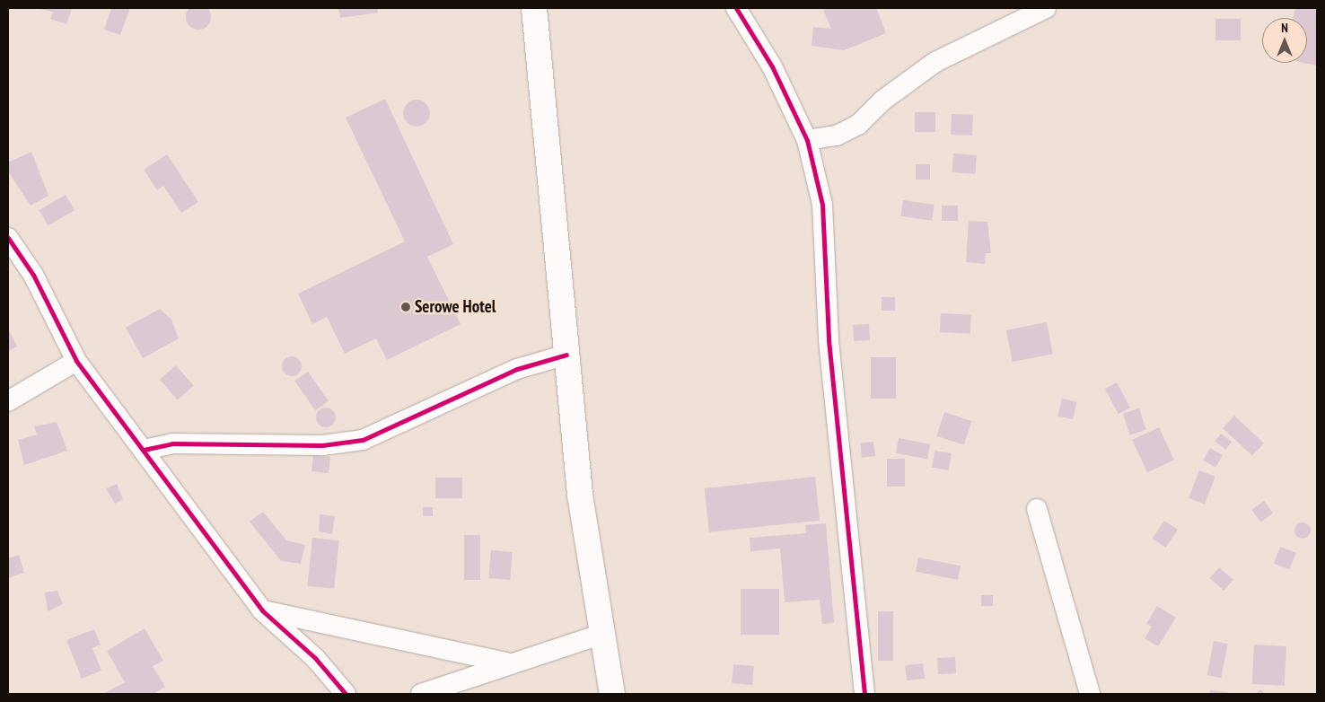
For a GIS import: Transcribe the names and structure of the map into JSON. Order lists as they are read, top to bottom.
{
  "places": ["Serowe Hotel"],
  "north": "top"
}
